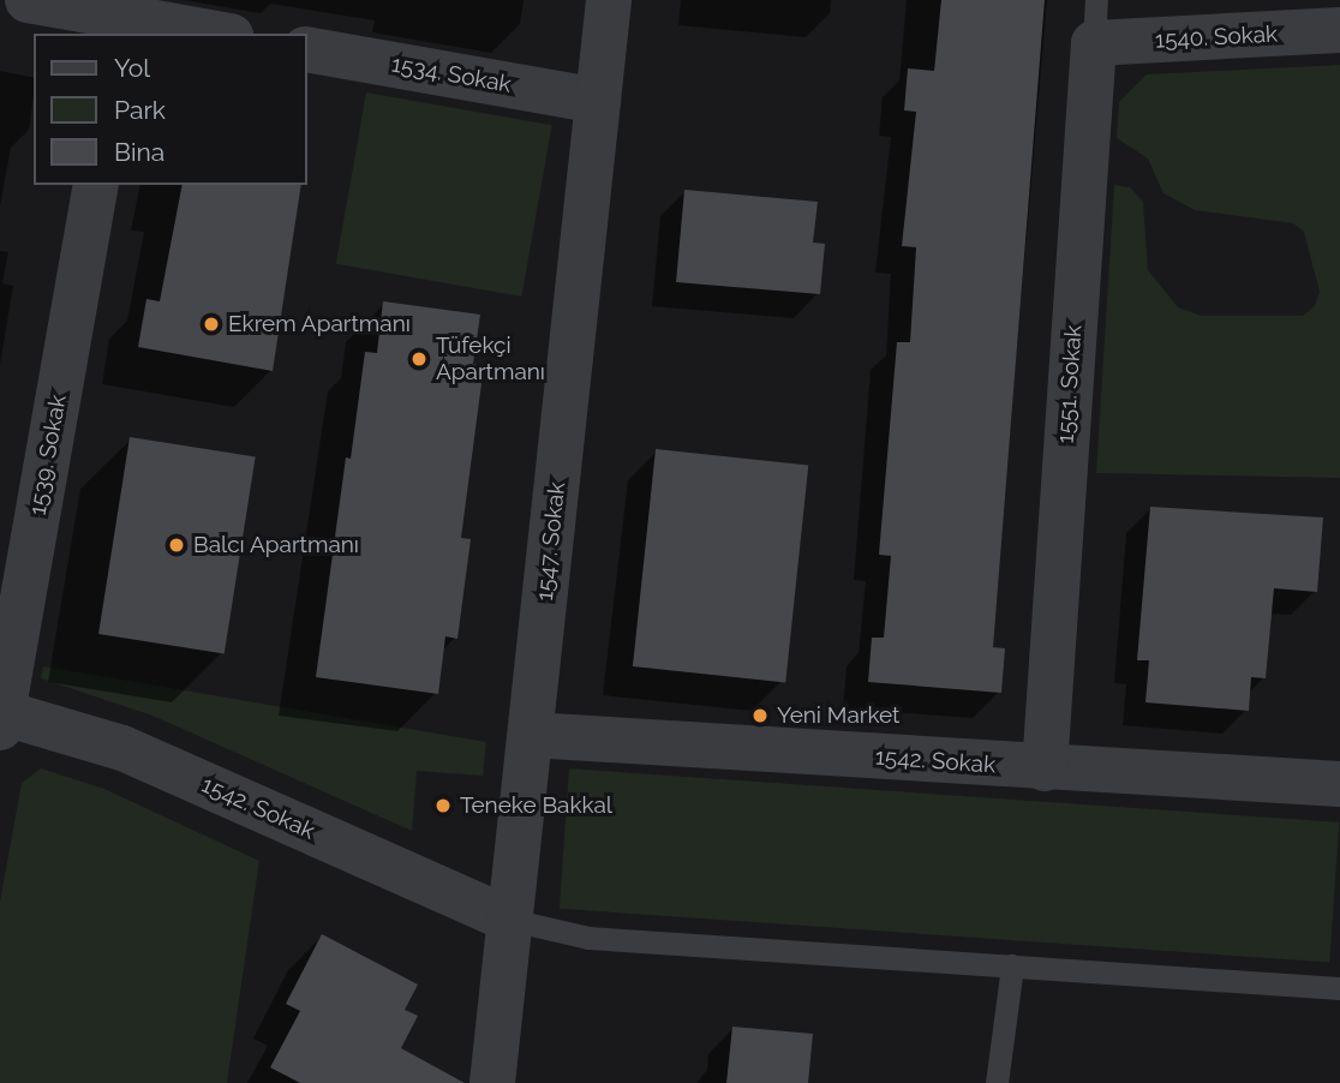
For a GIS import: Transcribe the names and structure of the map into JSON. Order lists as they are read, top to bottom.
{
  "streets": {
    "street": [
      "1540. Sokak",
      "1534. Sokak",
      "1551. Sokak",
      "1539. Sokak",
      "1547. Sokak",
      "1542. Sokak"
    ]
  },
  "crossings": [
    ["1540. Sokak", "1551. Sokak"],
    ["1534. Sokak", "1547. Sokak"],
    ["1551. Sokak", "1542. Sokak"],
    ["1539. Sokak", "1542. Sokak"],
    ["1547. Sokak", "1542. Sokak"]
  ],
  "places": [
    "Ekrem Apartmanı",
    "Tüfekçi Apartmanı",
    "Balcı Apartmanı",
    "Yeni Market",
    "Teneke Bakkal"
  ],
  "legend": ["Yol", "Park", "Bina"]
}
